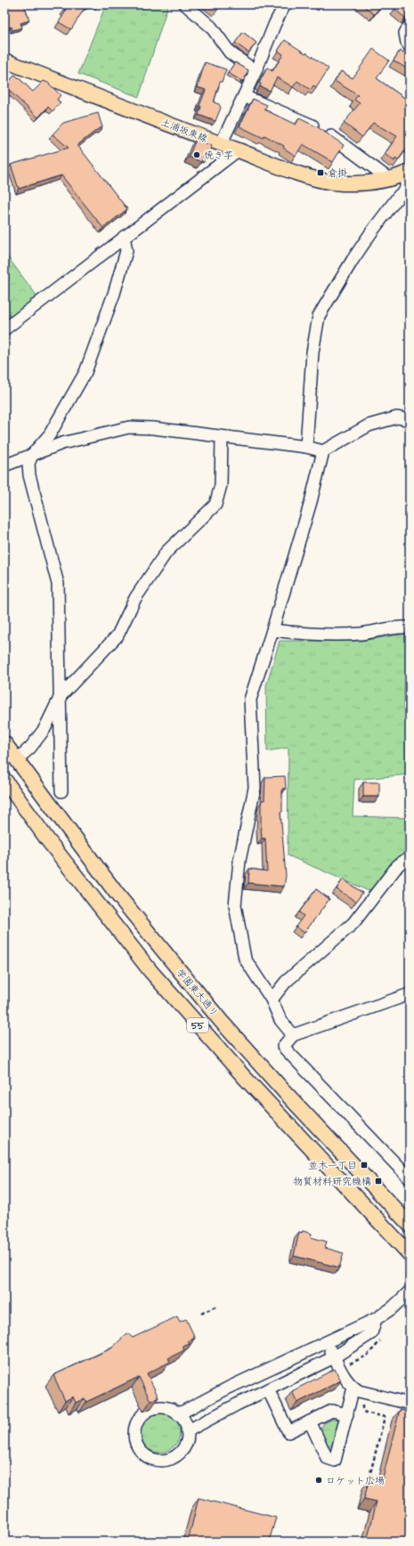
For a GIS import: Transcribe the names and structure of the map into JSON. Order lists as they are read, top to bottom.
{
  "streets": {
    "main road": ["土浦坂東線", "学園東大通り", "55"]
  },
  "places": {
    "other": ["焼き芋", "ロケット広場"],
    "transit": ["倉掛", "並木一丁目", "物質材料研究機構"]
  }
}
